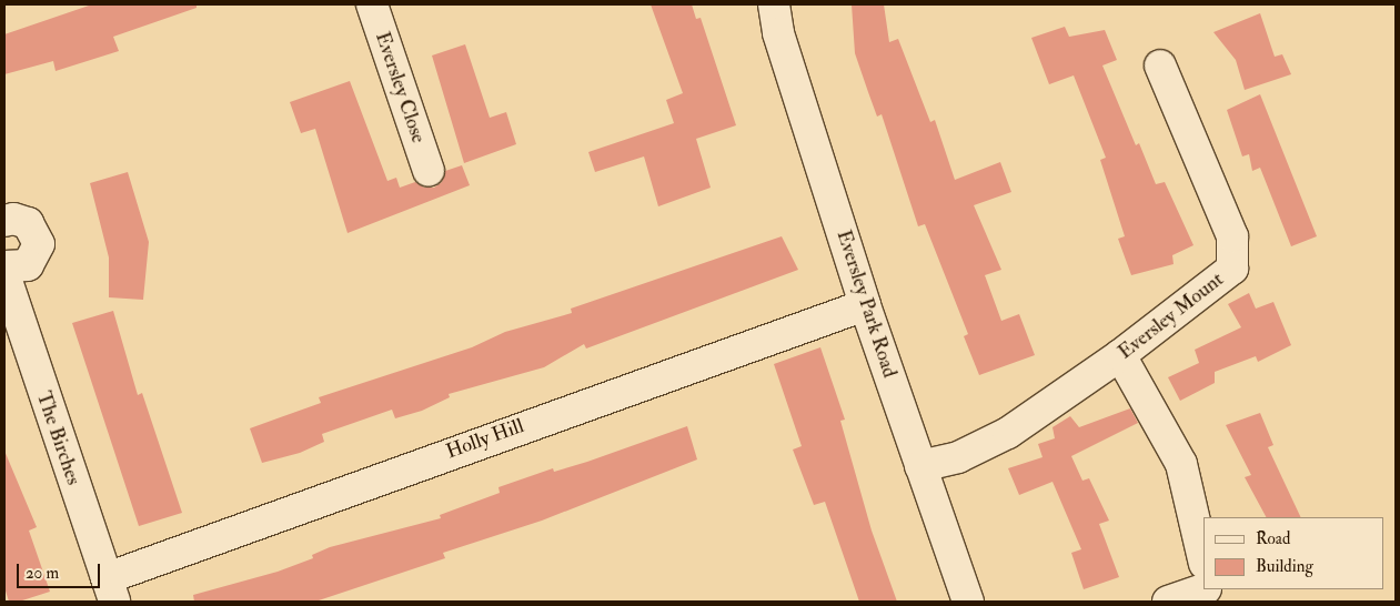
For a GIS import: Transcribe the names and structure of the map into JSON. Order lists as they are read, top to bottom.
{
  "streets": {
    "street": [
      "Eversley Close",
      "Eversley Park Road",
      "Eversley Mount",
      "The Birches",
      "Holly Hill"
    ]
  },
  "crossings": [
    ["Eversley Park Road", "Eversley Mount"],
    ["Eversley Park Road", "Holly Hill"],
    ["The Birches", "Holly Hill"]
  ],
  "legend": ["Road", "Building"],
  "scale_bar": "20 m"
}
